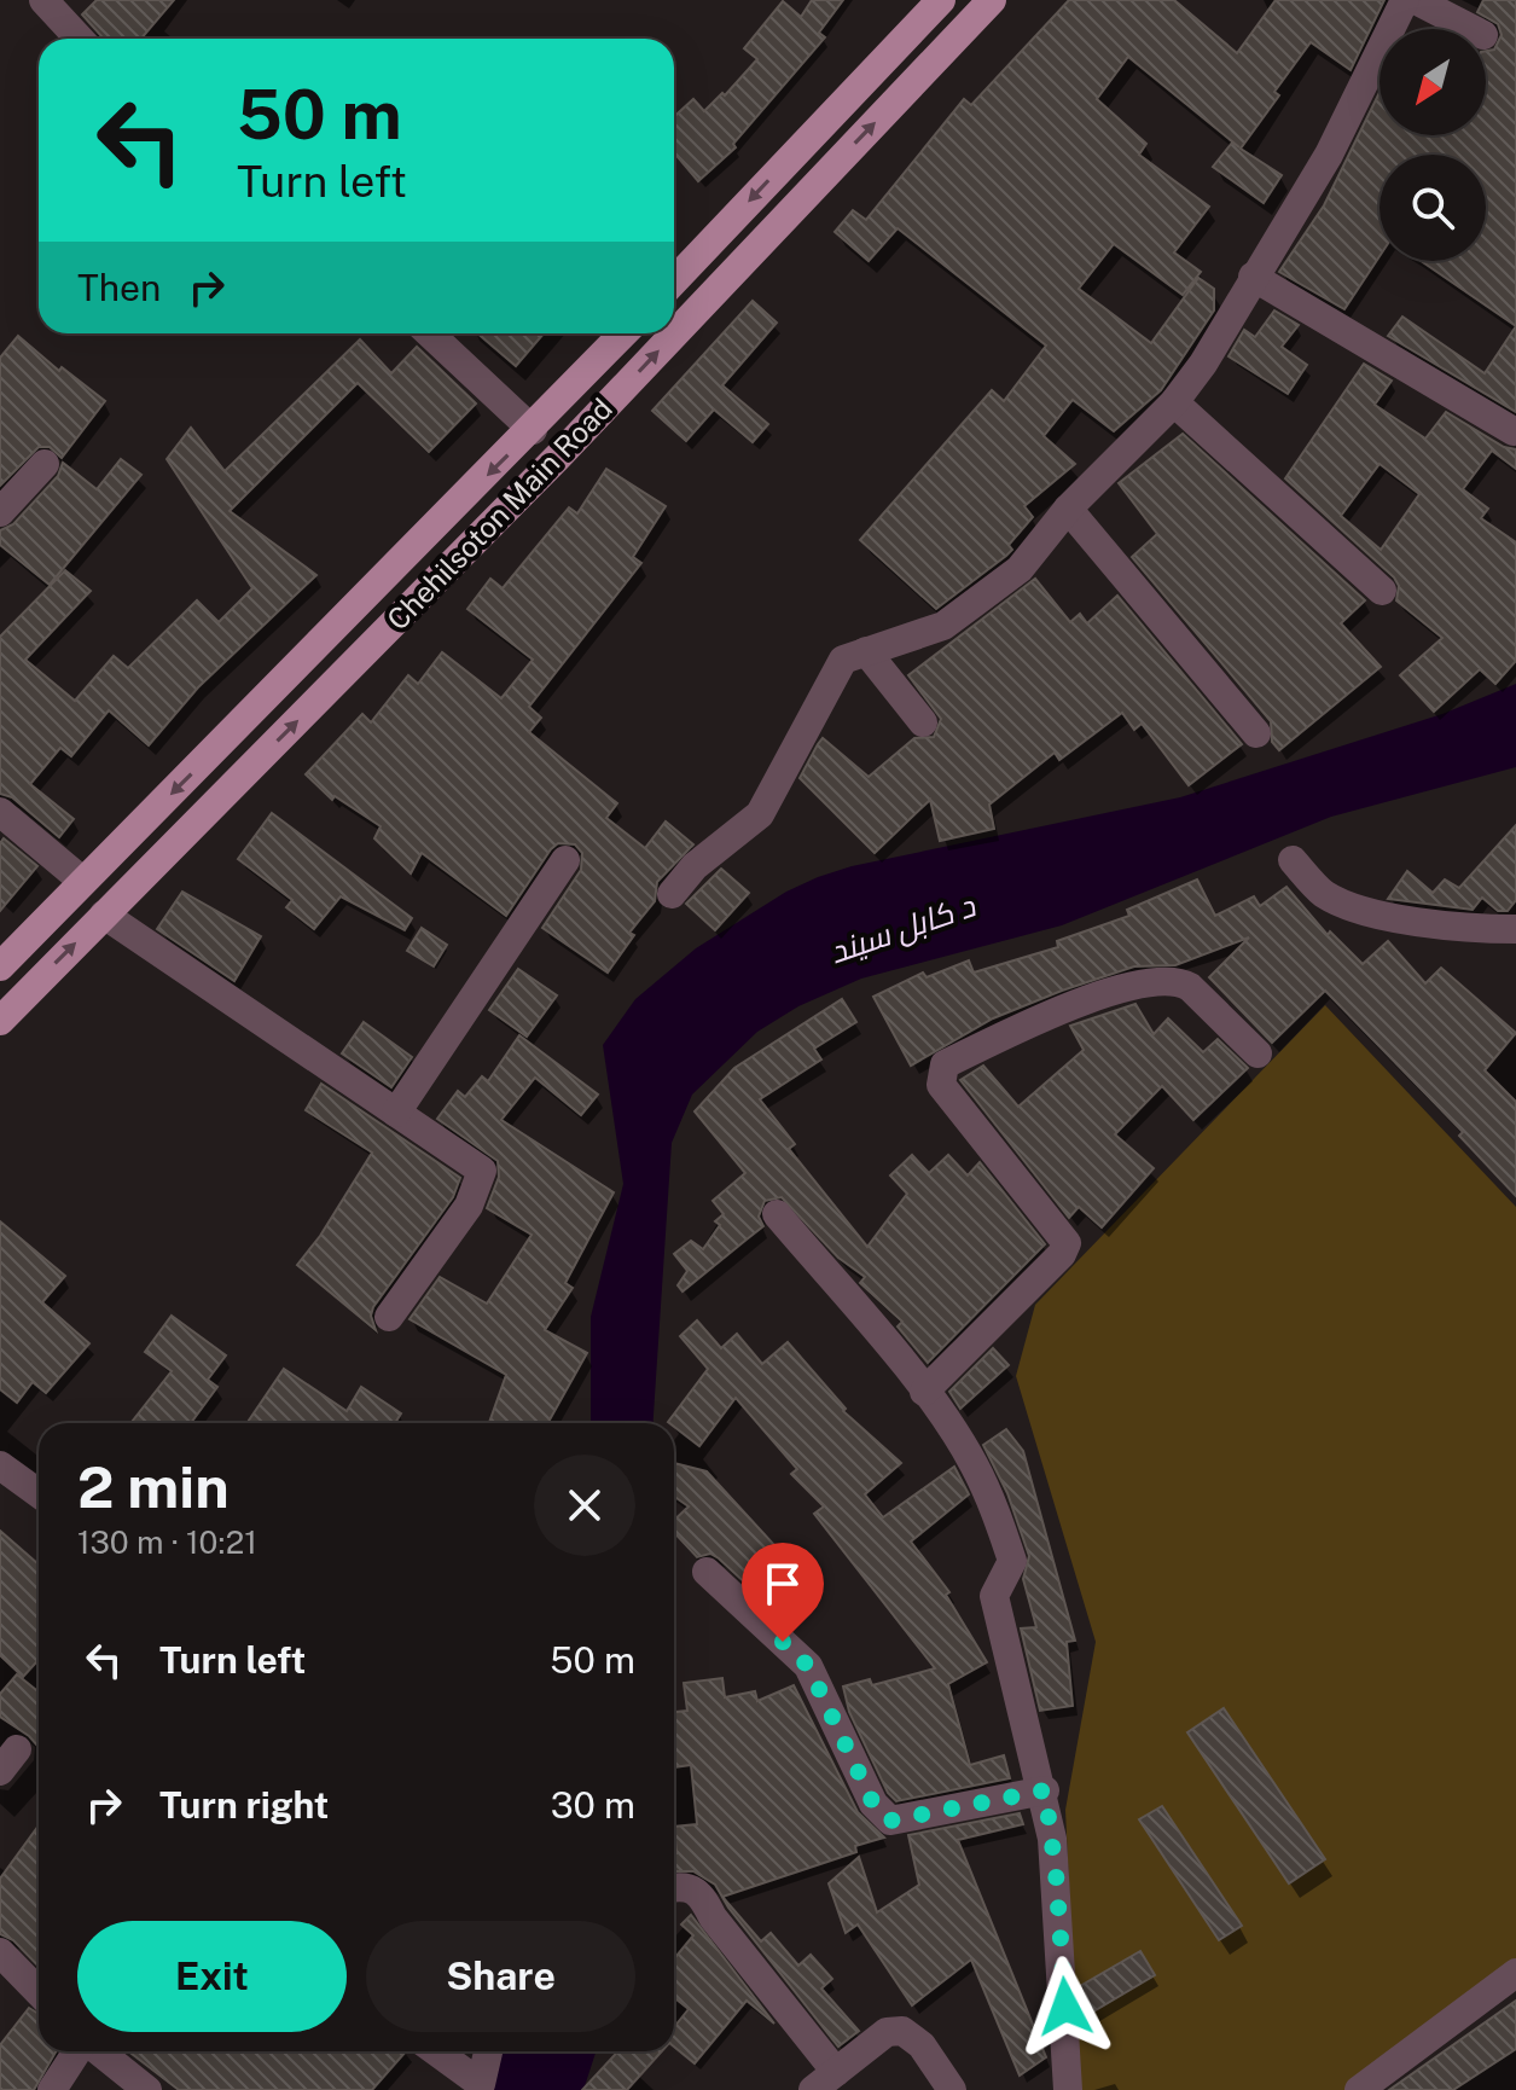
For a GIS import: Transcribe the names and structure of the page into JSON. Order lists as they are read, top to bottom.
{
  "streets": {
    "main road": ["Chehilsoton Main Road"]
  },
  "water": ["د کابل سيند"],
  "north": "bottom left",
  "page": {
    "turn": ["50 m", "Turn left"],
    "then": "Then",
    "heading": ["2 min", "130 m · 10:21"],
    "list": [
      {
        "name": "Turn left",
        "value": "50 m"
      },
      {
        "name": "Turn right",
        "value": "30 m"
      }
    ],
    "buttons": ["Exit", "Share"]
  }
}
